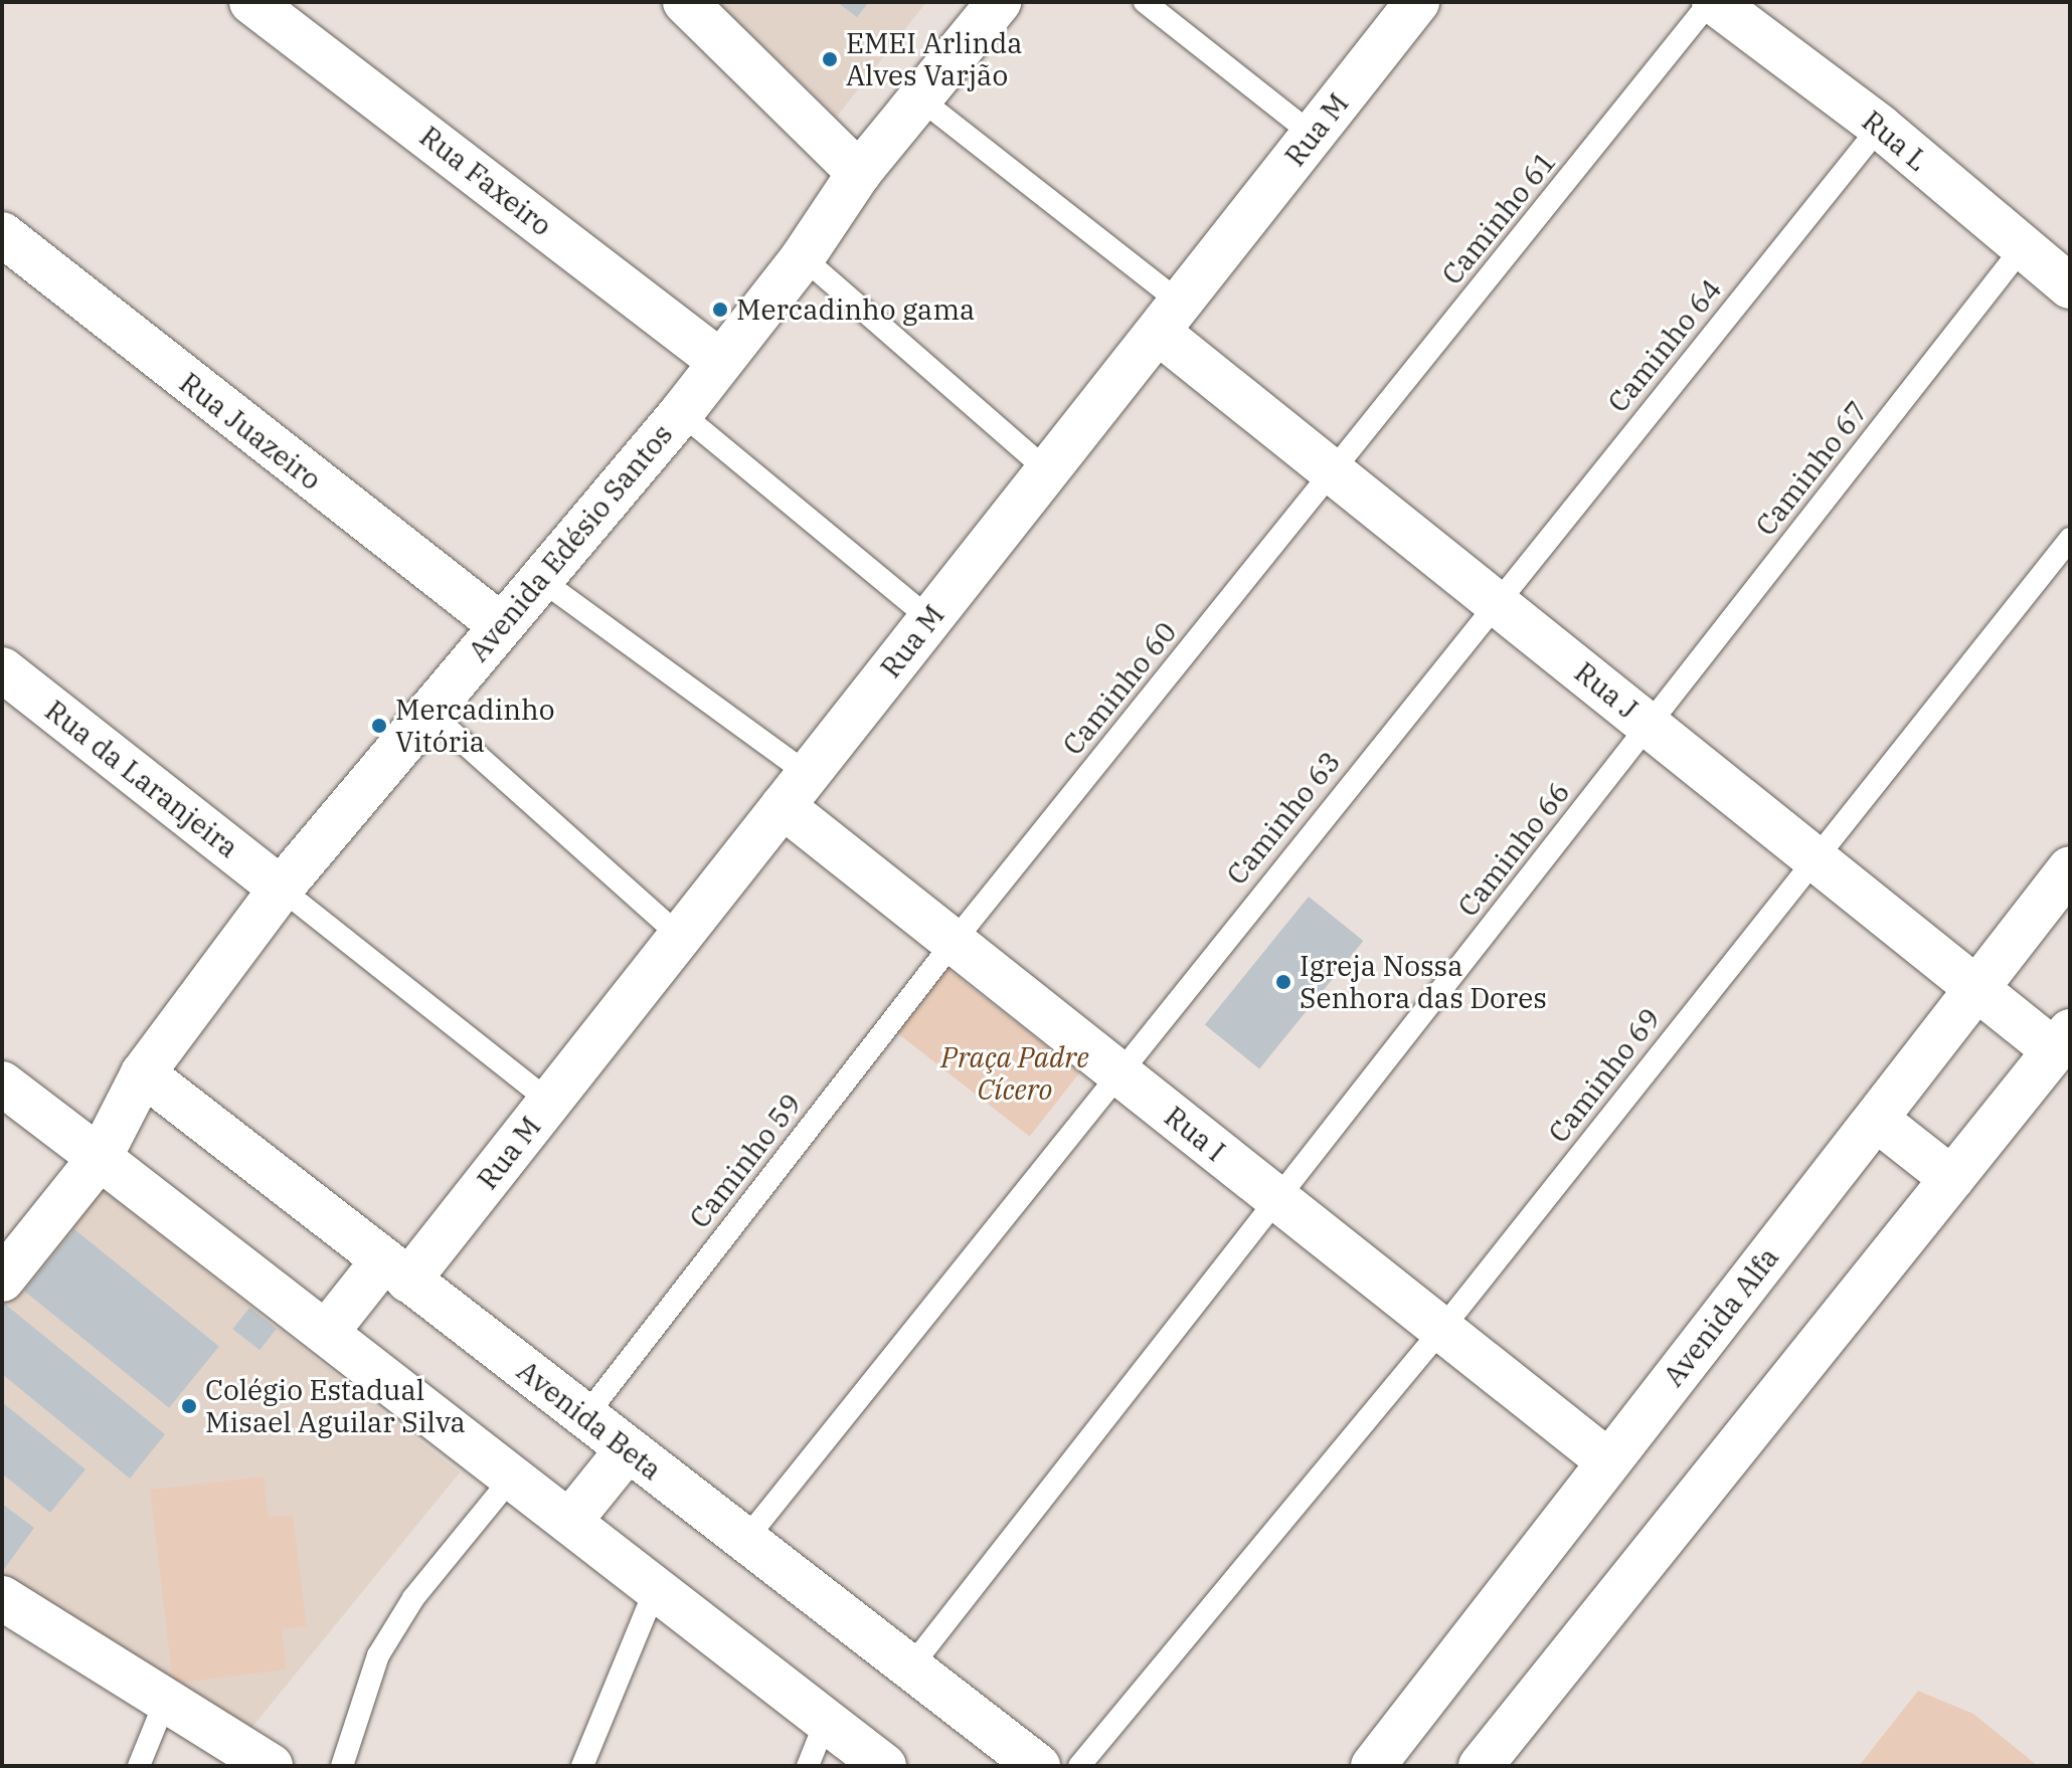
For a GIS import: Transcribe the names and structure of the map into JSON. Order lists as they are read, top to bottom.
{
  "streets": {
    "street": [
      "Rua M",
      "Rua L",
      "Rua Faxeiro",
      "Rua Juazeiro",
      "Avenida Edésio Santos",
      "Rua J",
      "Rua da Laranjeira",
      "Rua I",
      "Avenida Alfa",
      "Avenida Beta"
    ],
    "lane": [
      "Caminho 61",
      "Caminho 64",
      "Caminho 67",
      "Caminho 60",
      "Caminho 63",
      "Caminho 66",
      "Caminho 69",
      "Caminho 59"
    ]
  },
  "crossings": [
    ["Rua M", "Rua J"],
    ["Rua M", "Rua I"],
    ["Rua M", "Avenida Beta"],
    ["Rua L", "Caminho 61"],
    ["Rua L", "Caminho 64"],
    ["Rua L", "Caminho 67"],
    ["Rua Faxeiro", "Avenida Edésio Santos"],
    ["Caminho 61", "Caminho 60"],
    ["Caminho 61", "Rua J"],
    ["Caminho 64", "Rua J"],
    ["Caminho 64", "Caminho 63"],
    ["Rua Juazeiro", "Avenida Edésio Santos"],
    ["Caminho 67", "Rua J"],
    ["Caminho 67", "Caminho 66"],
    ["Avenida Edésio Santos", "Rua da Laranjeira"],
    ["Avenida Edésio Santos", "Avenida Beta"],
    ["Caminho 60", "Rua J"],
    ["Caminho 60", "Rua I"],
    ["Caminho 60", "Caminho 59"],
    ["Rua J", "Caminho 63"],
    ["Rua J", "Caminho 66"],
    ["Rua J", "Caminho 69"],
    ["Rua J", "Avenida Alfa"],
    ["Caminho 63", "Rua I"],
    ["Caminho 63", "Avenida Beta"],
    ["Caminho 66", "Rua I"],
    ["Caminho 66", "Avenida Beta"],
    ["Caminho 69", "Rua I"],
    ["Rua I", "Caminho 59"],
    ["Rua I", "Avenida Alfa"],
    ["Caminho 59", "Avenida Beta"]
  ],
  "parks": ["Praça Padre Cícero"],
  "places": [
    "EMEI Arlinda Alves Varjão",
    "Mercadinho gama",
    "Mercadinho Vitória",
    "Igreja Nossa Senhora das Dores",
    "Colégio Estadual Misael Aguilar Silva"
  ]
}
